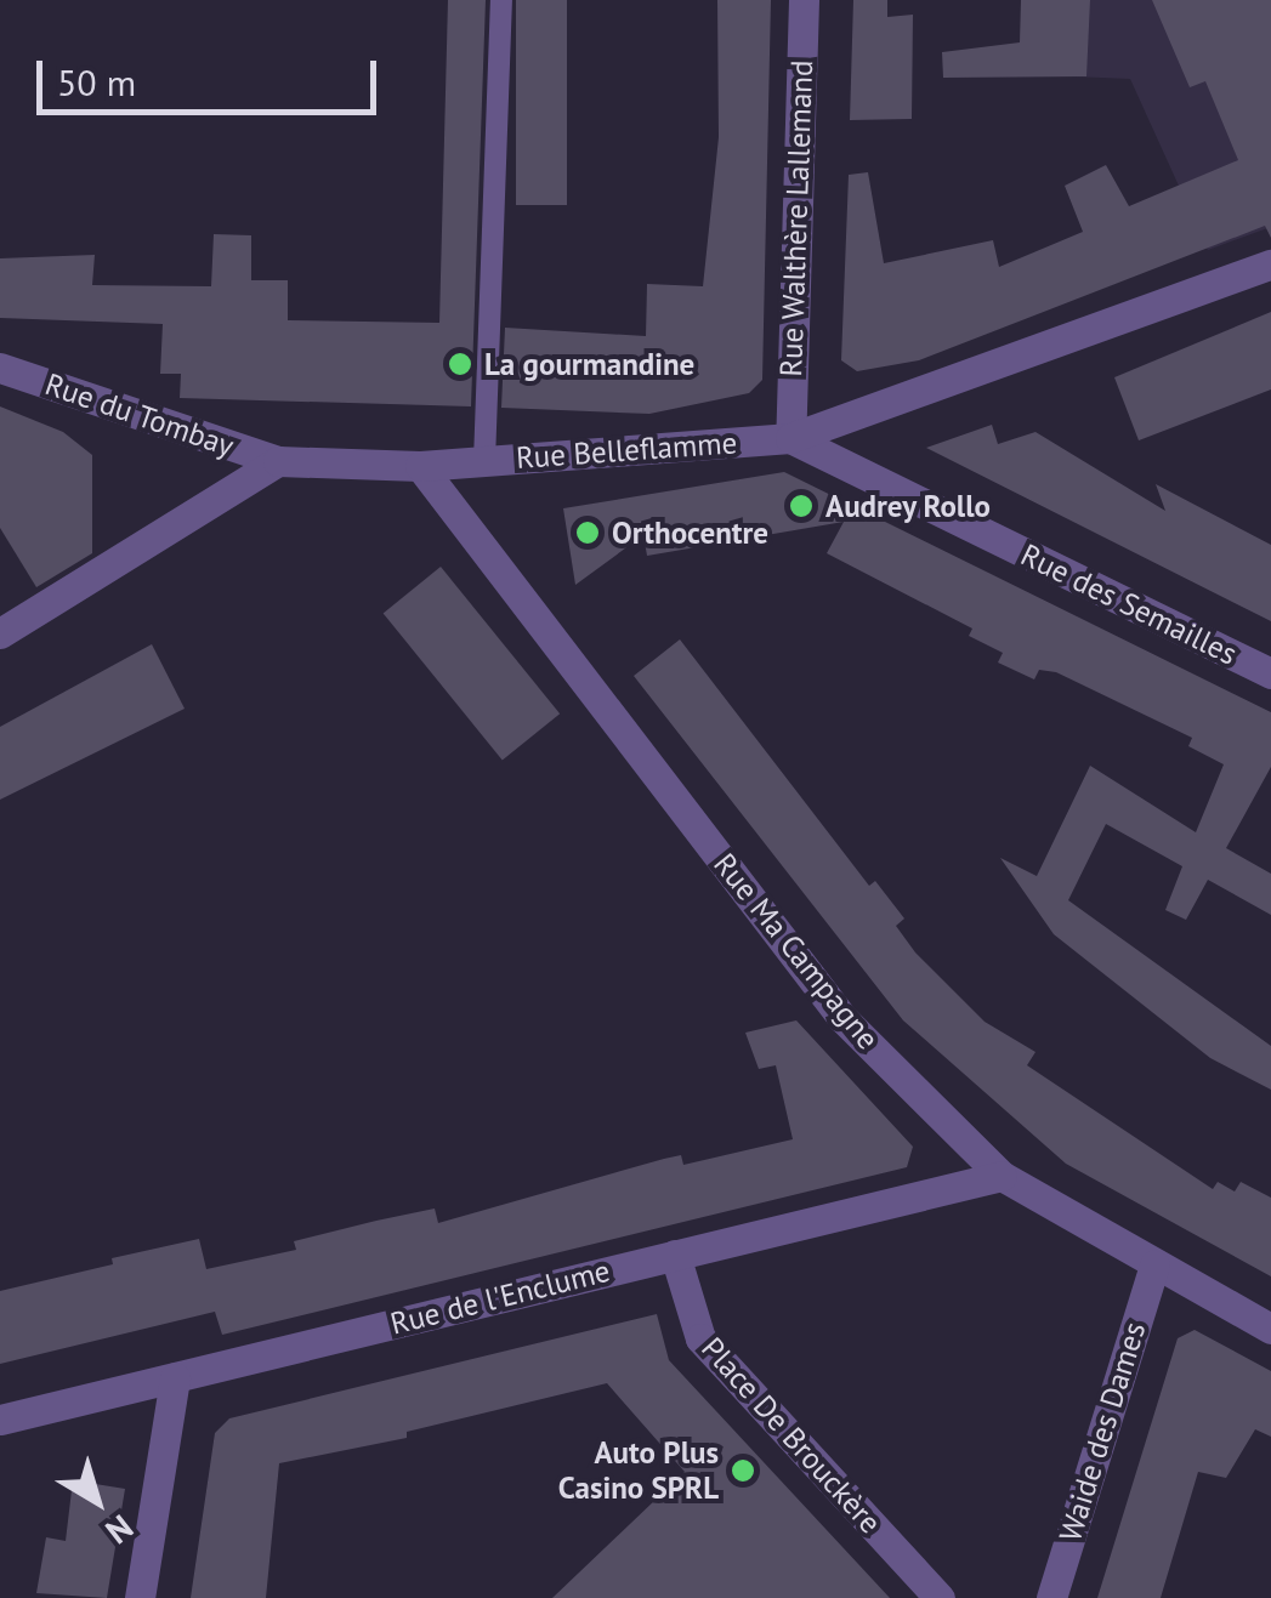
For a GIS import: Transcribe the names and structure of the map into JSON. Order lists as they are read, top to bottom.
{
  "streets": {
    "street": [
      "Rue Walthère Lallemand",
      "Rue du Tombay",
      "Rue Belleflamme",
      "Rue des Semailles",
      "Rue Ma Campagne",
      "Rue de l'Enclume",
      "Waide des Dames",
      "Place De Brouckère"
    ]
  },
  "crossings": [
    ["Rue Walthère Lallemand", "Rue Belleflamme"],
    ["Rue Walthère Lallemand", "Rue des Semailles"],
    ["Rue du Tombay", "Rue Belleflamme"],
    ["Rue Belleflamme", "Rue des Semailles"],
    ["Rue Belleflamme", "Rue Ma Campagne"],
    ["Rue Ma Campagne", "Rue de l'Enclume"],
    ["Rue Ma Campagne", "Waide des Dames"],
    ["Rue de l'Enclume", "Place De Brouckère"]
  ],
  "places": [
    "La gourmandine",
    "Audrey Rollo",
    "Orthocentre",
    "Auto Plus Casino SPRL"
  ],
  "scale_bar": "50 m",
  "north": "bottom right"
}
